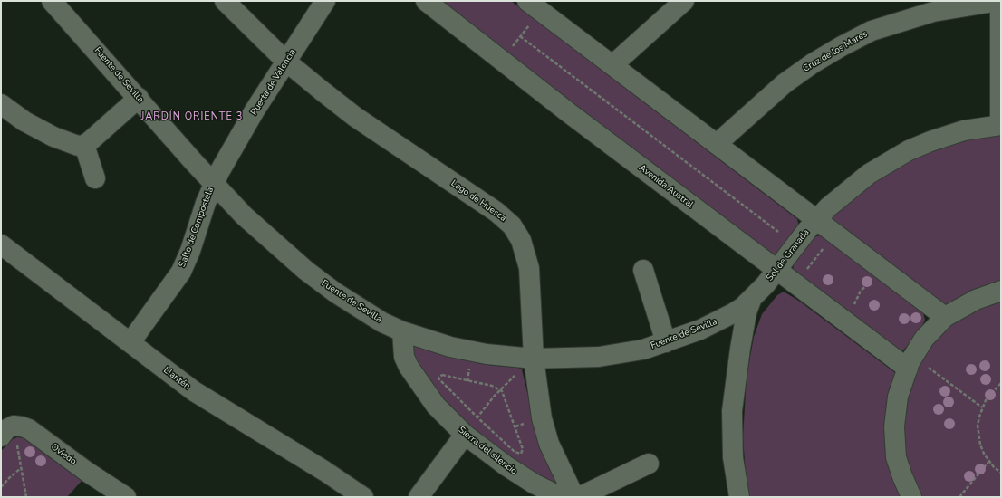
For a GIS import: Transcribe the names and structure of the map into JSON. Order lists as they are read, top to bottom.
{
  "streets": {
    "street": [
      "Cruz de los Mares",
      "Fuente de Sevilla",
      "Puerta de Valencia",
      "Avenida Austral",
      "Lago de Huesca",
      "Salto de Compostela",
      "Sol de Granada",
      "Llantén",
      "Sierra del silencio",
      "Oviedo"
    ]
  },
  "crossings": [
    ["Fuente de Sevilla", "Puerta de Valencia"],
    ["Fuente de Sevilla", "Lago de Huesca"],
    ["Fuente de Sevilla", "Salto de Compostela"],
    ["Fuente de Sevilla", "Sol de Granada"],
    ["Fuente de Sevilla", "Sierra del silencio"],
    ["Puerta de Valencia", "Lago de Huesca"],
    ["Puerta de Valencia", "Salto de Compostela"],
    ["Avenida Austral", "Sol de Granada"],
    ["Salto de Compostela", "Llantén"]
  ],
  "districts": ["JARDÍN ORIENTE 3"]
}
